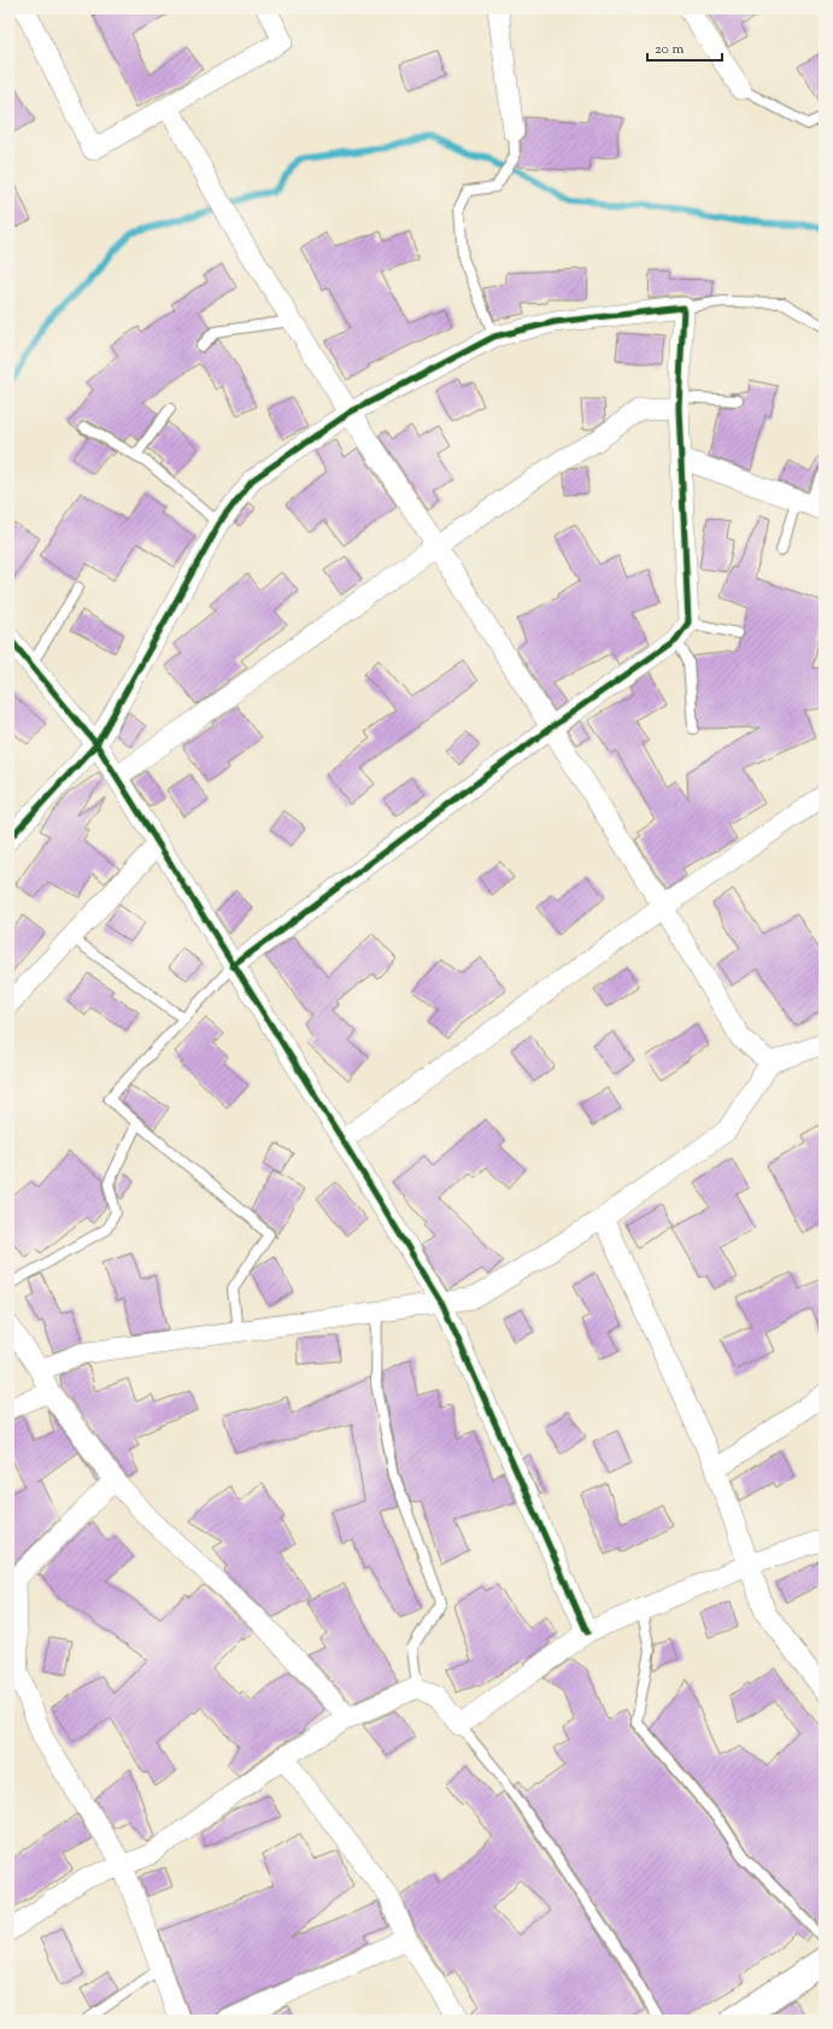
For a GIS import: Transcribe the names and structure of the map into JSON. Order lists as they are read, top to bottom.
{
  "scale_bar": "20 m"
}
